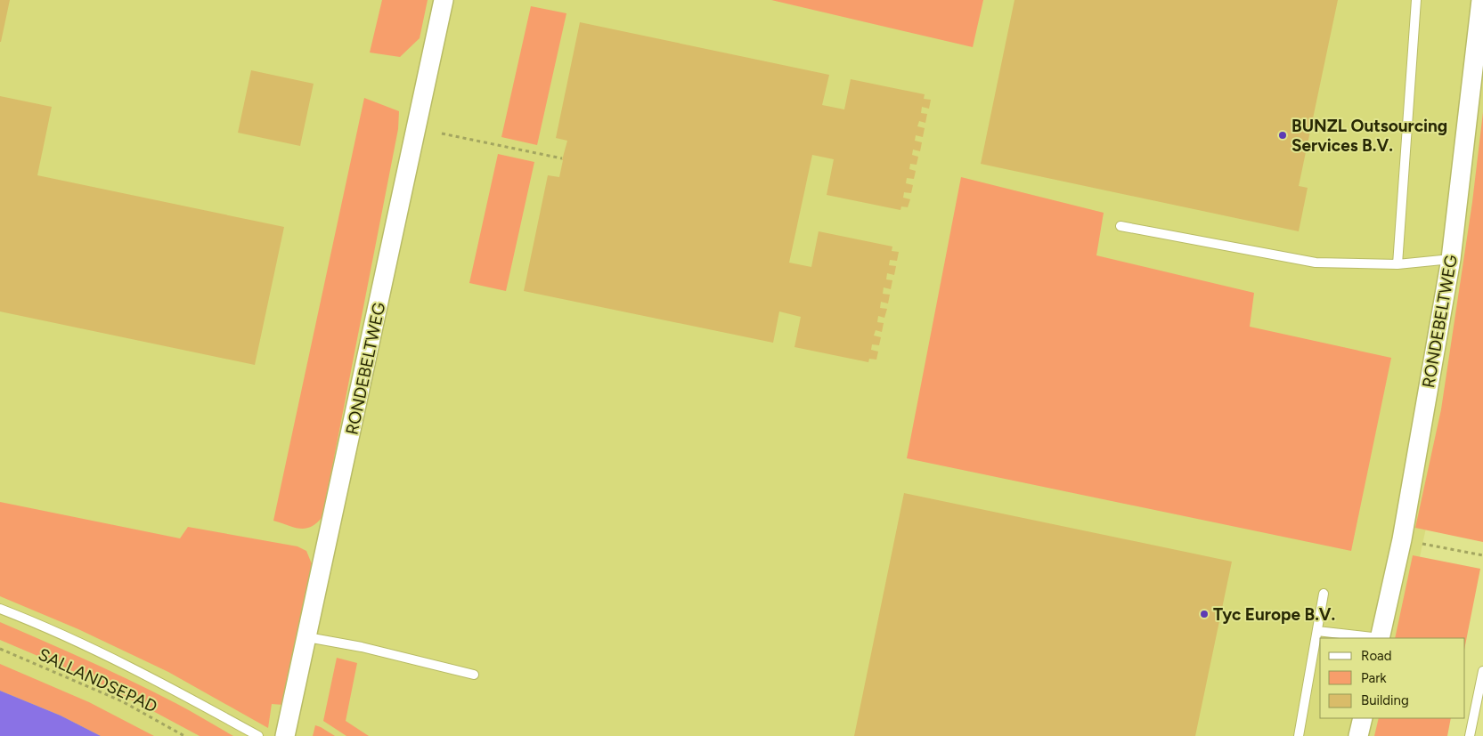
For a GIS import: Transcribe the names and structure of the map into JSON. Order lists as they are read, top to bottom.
{
  "streets": {
    "street": ["RONDEBELTWEG"],
    "path": ["SALLANDSEPAD"]
  },
  "places": ["BUNZL Outsourcing Services B.V.", "Tyc Europe B.V."],
  "legend": ["Road", "Park", "Building"]
}
